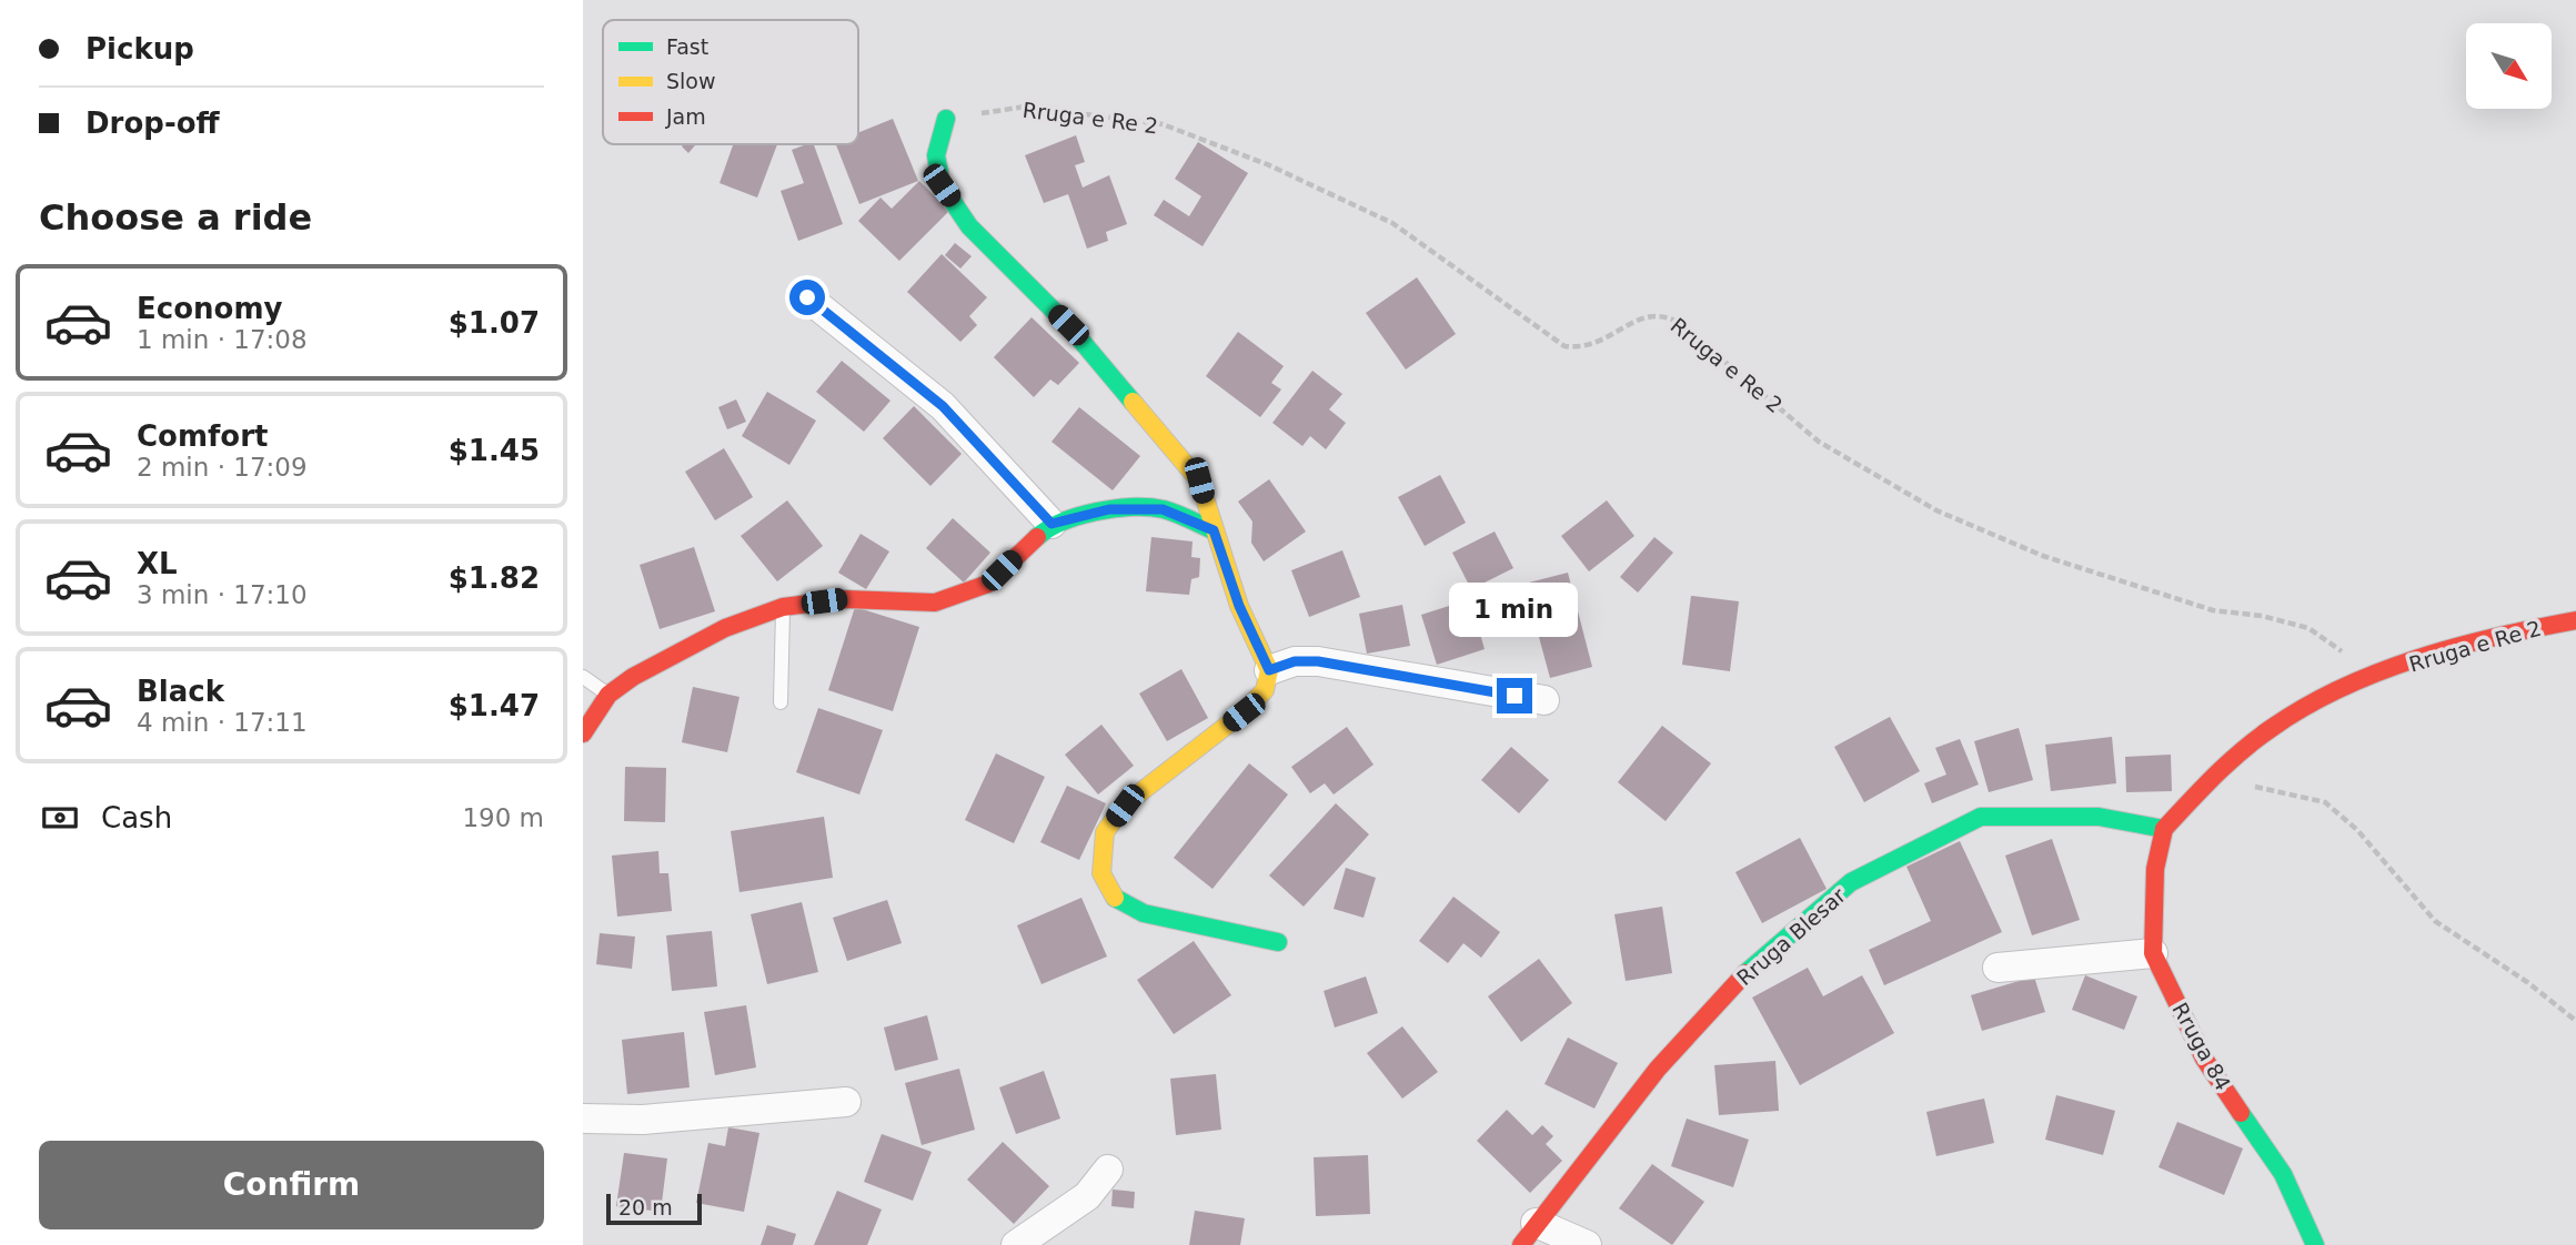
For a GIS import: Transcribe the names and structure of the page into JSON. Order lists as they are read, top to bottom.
{
  "streets": {
    "street": ["Rruga e Re 2", "Rruga Blesar", "Rruga 84"]
  },
  "crossings": [
    ["Rruga e Re 2", "Rruga Blesar"],
    ["Rruga e Re 2", "Rruga 84"],
    ["Rruga Blesar", "Rruga 84"]
  ],
  "legend": ["Fast", "Slow", "Jam"],
  "scale_bar": "20 m",
  "north": "bottom right",
  "page": {
    "banner": ["Pickup", "Drop-off"],
    "heading": "Choose a ride",
    "list": [
      {
        "name": "Economy",
        "note": "1 min · 17:08",
        "value": "$1.07"
      },
      {
        "name": "Comfort",
        "note": "2 min · 17:09",
        "value": "$1.45"
      },
      {
        "name": "XL",
        "note": "3 min · 17:10",
        "value": "$1.82"
      },
      {
        "name": "Black",
        "note": "4 min · 17:11",
        "value": "$1.47"
      }
    ],
    "bubble": "1 min",
    "pay": ["Cash", "190 m"],
    "buttons": "Confirm",
    "scale": "20 m"
  }
}
